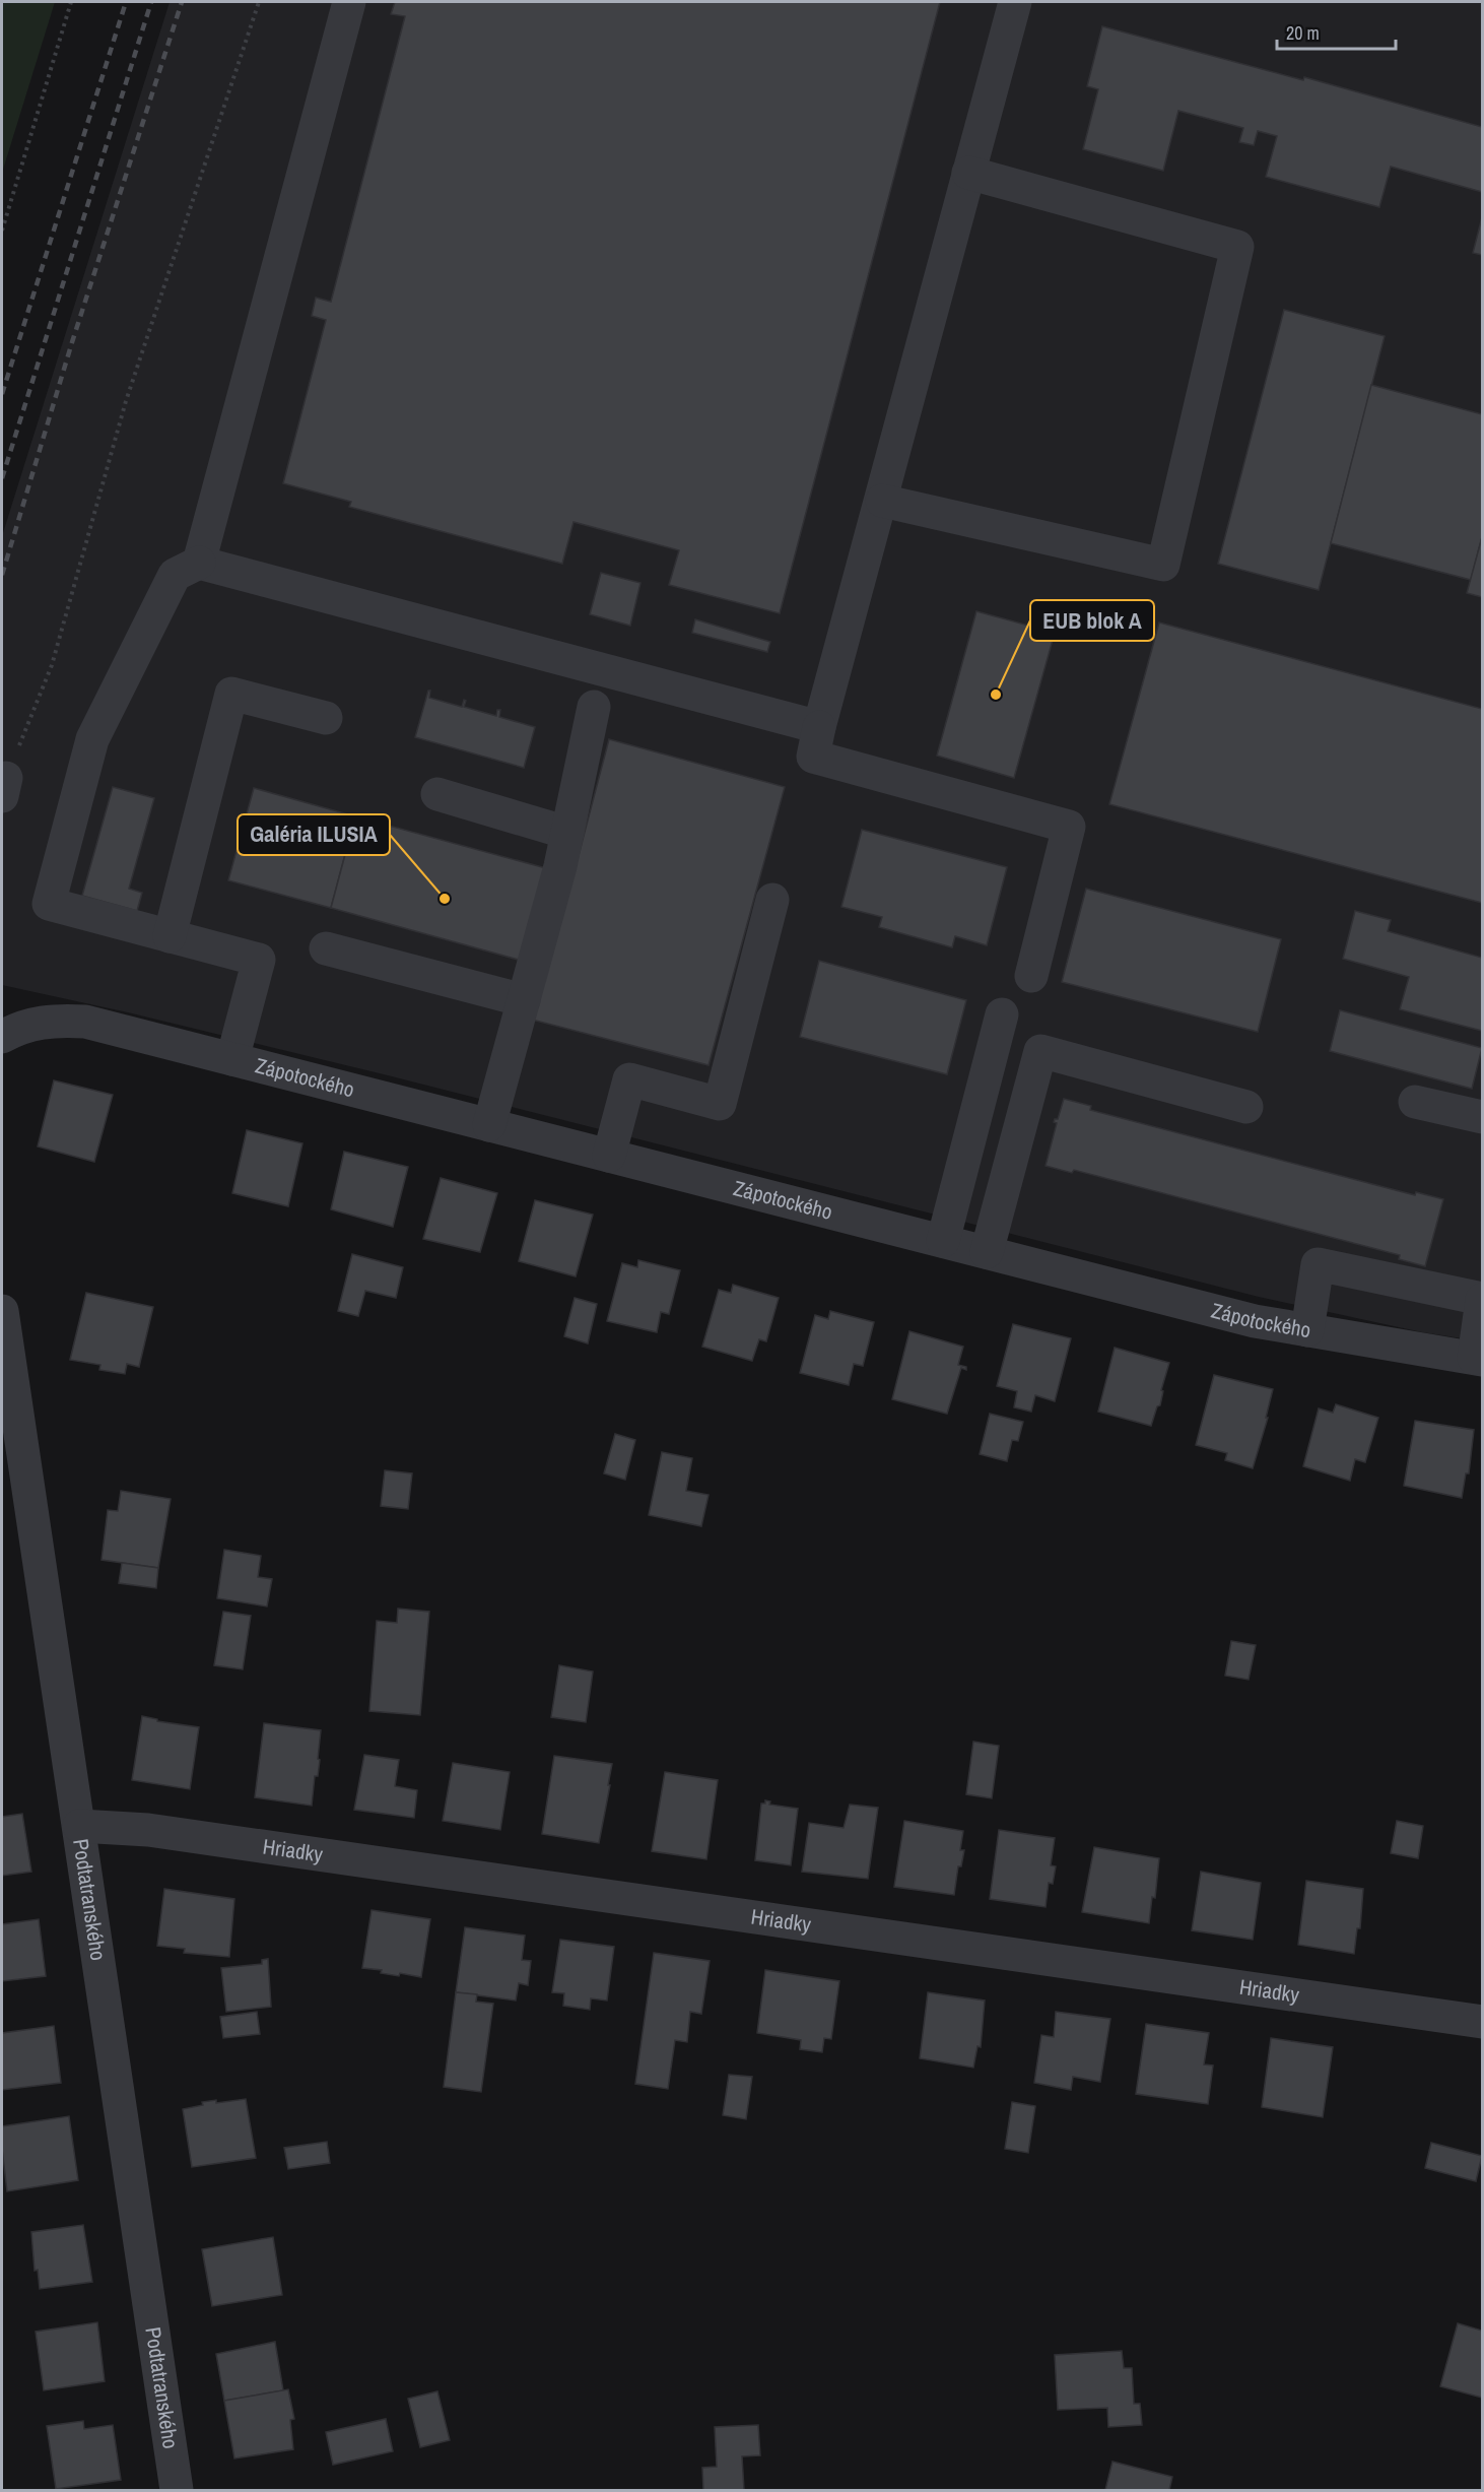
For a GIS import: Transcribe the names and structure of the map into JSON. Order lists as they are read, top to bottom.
{
  "streets": {
    "street": ["Zápotockého", "Hriadky", "Podtatranského"]
  },
  "crossings": [
    ["Hriadky", "Podtatranského"]
  ],
  "places": ["EUB blok A", "Galéria ILUSIA"],
  "scale_bar": "20 m"
}
